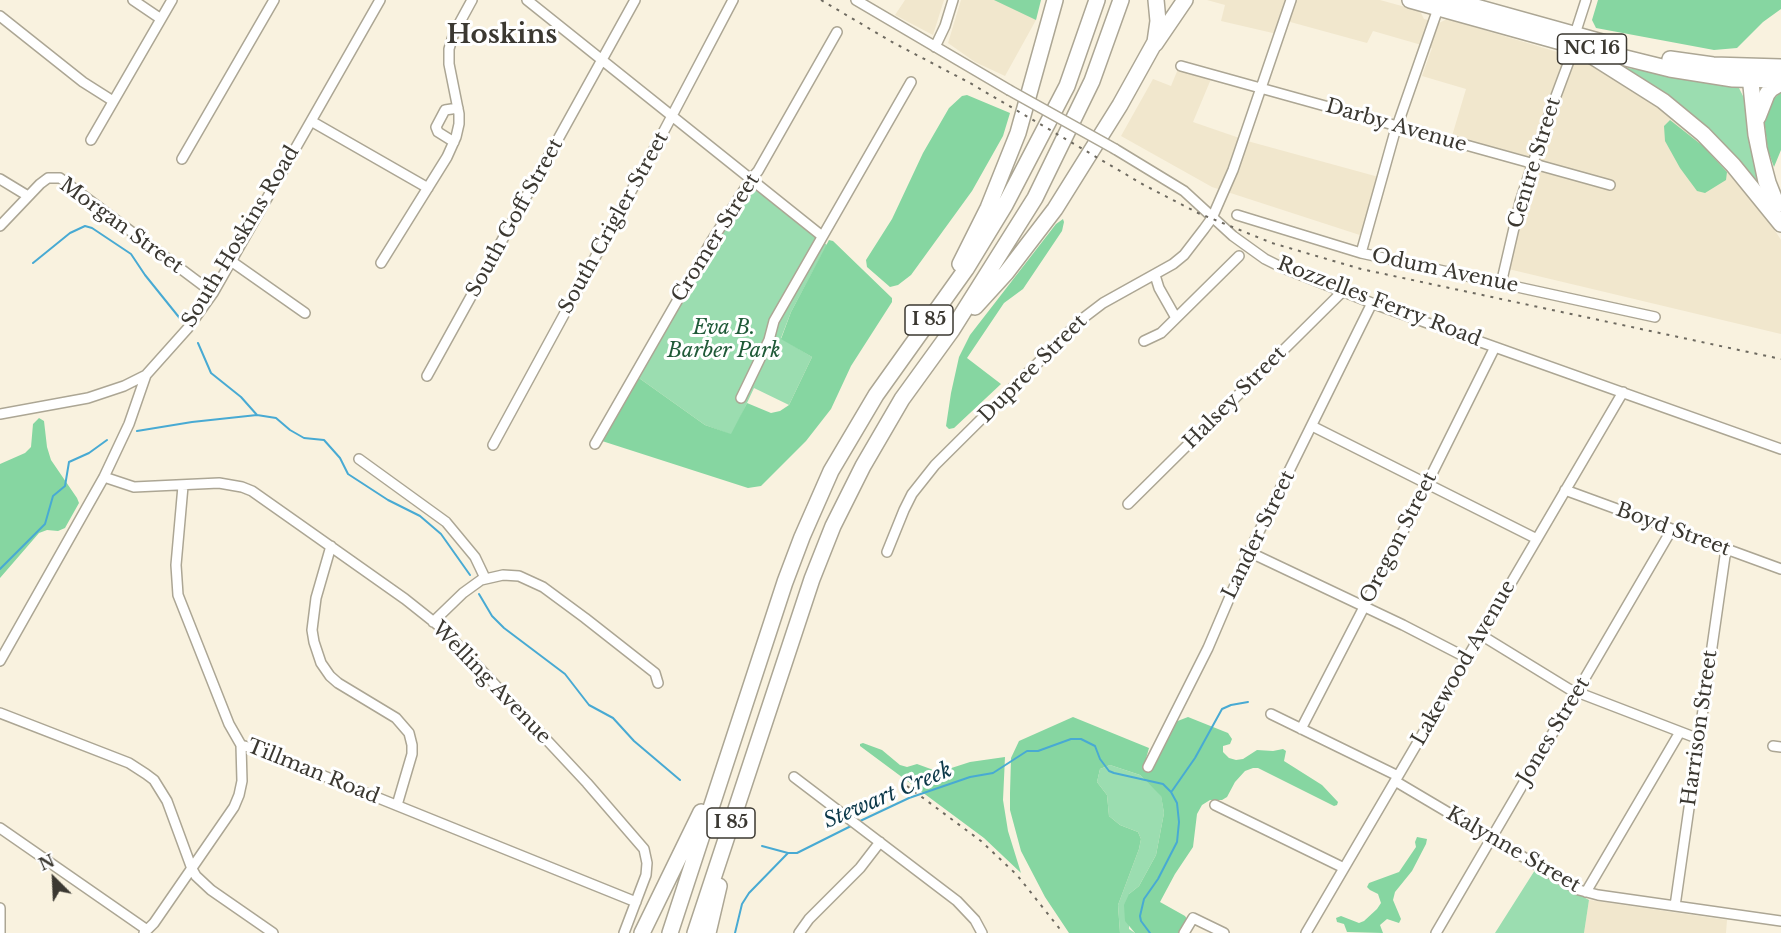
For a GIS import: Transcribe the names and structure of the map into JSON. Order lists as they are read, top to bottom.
{
  "streets": {
    "highway": ["NC 16", "I 85"],
    "street": [
      "Darby Avenue",
      "Centre Street",
      "South Goff Street",
      "South Crigler Street",
      "Morgan Street",
      "South Hoskins Road",
      "Cromer Street",
      "Odum Avenue",
      "Rozzelles Ferry Road",
      "Dupree Street",
      "Halsey Street",
      "Boyd Street",
      "Lander Street",
      "Oregon Street",
      "Lakewood Avenue",
      "Welling Avenue",
      "Harrison Street",
      "Jones Street",
      "Tillman Road",
      "Kalynne Street"
    ]
  },
  "crossings": [
    ["NC 16", "Centre Street"],
    ["Darby Avenue", "Centre Street"],
    ["Darby Avenue", "Dupree Street"],
    ["Centre Street", "Odum Avenue"],
    ["Morgan Street", "South Hoskins Road"],
    ["South Hoskins Road", "Welling Avenue"],
    ["Rozzelles Ferry Road", "Dupree Street"],
    ["Rozzelles Ferry Road", "Halsey Street"],
    ["Rozzelles Ferry Road", "Lander Street"],
    ["Rozzelles Ferry Road", "Oregon Street"],
    ["Rozzelles Ferry Road", "Lakewood Avenue"],
    ["Boyd Street", "Lakewood Avenue"],
    ["Boyd Street", "Harrison Street"],
    ["Boyd Street", "Jones Street"],
    ["Oregon Street", "Kalynne Street"],
    ["Lakewood Avenue", "Kalynne Street"],
    ["Welling Avenue", "Tillman Road"],
    ["Harrison Street", "Kalynne Street"],
    ["Jones Street", "Kalynne Street"]
  ],
  "districts": ["Hoskins"],
  "water": ["Stewart Creek"],
  "parks": ["Eva B. Barber Park"],
  "north": "top left"
}
